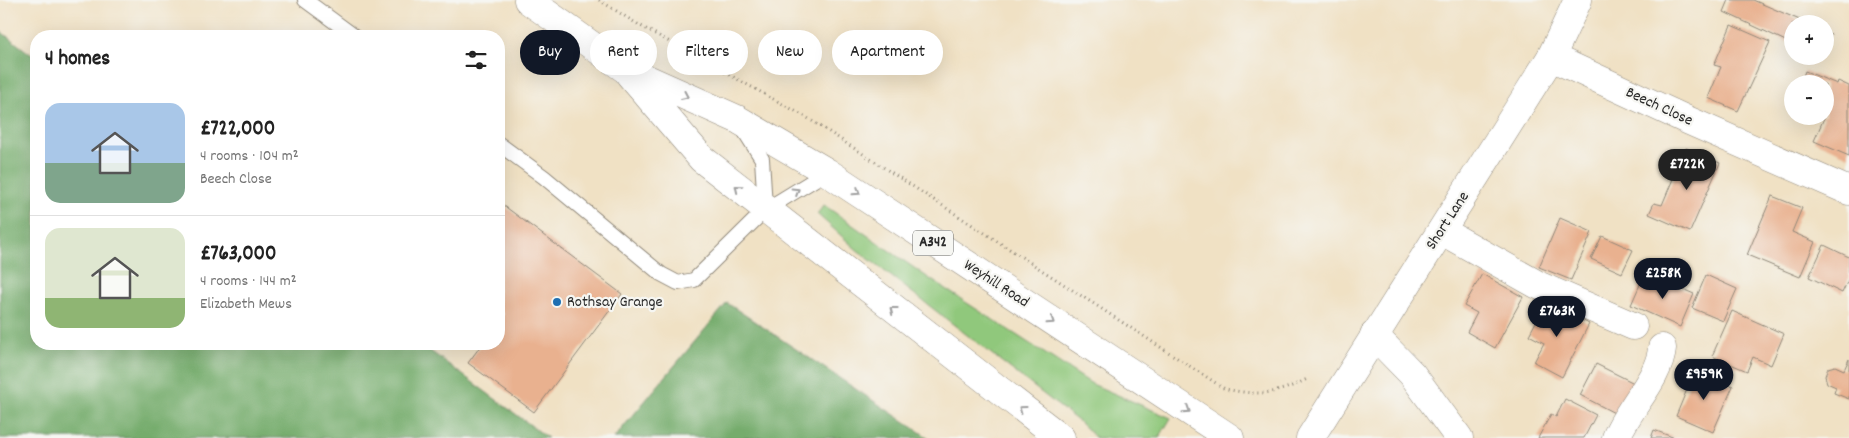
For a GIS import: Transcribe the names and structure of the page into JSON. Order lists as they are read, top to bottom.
{
  "streets": {
    "main road": [
      "Beech Close",
      "Short Lane",
      "A342",
      "Weyhill Road"
    ]
  },
  "crossings": [
    ["Beech Close", "Short Lane"]
  ],
  "places": ["Rothsay Grange"],
  "page": {
    "map_buttons": ["+", "−"],
    "chip": [
      "Buy",
      "Rent",
      "Filters",
      "New",
      "Apartment"
    ],
    "heading": "4 homes",
    "list": [
      {
        "name": "£722,000",
        "note": "4 rooms · 104 m² · Beech Close"
      },
      {
        "name": "£763,000",
        "note": "4 rooms · 144 m² · Elizabeth Mews"
      }
    ],
    "price": [
      "£722K",
      "£258K",
      "£763K",
      "£959K"
    ]
  }
}
